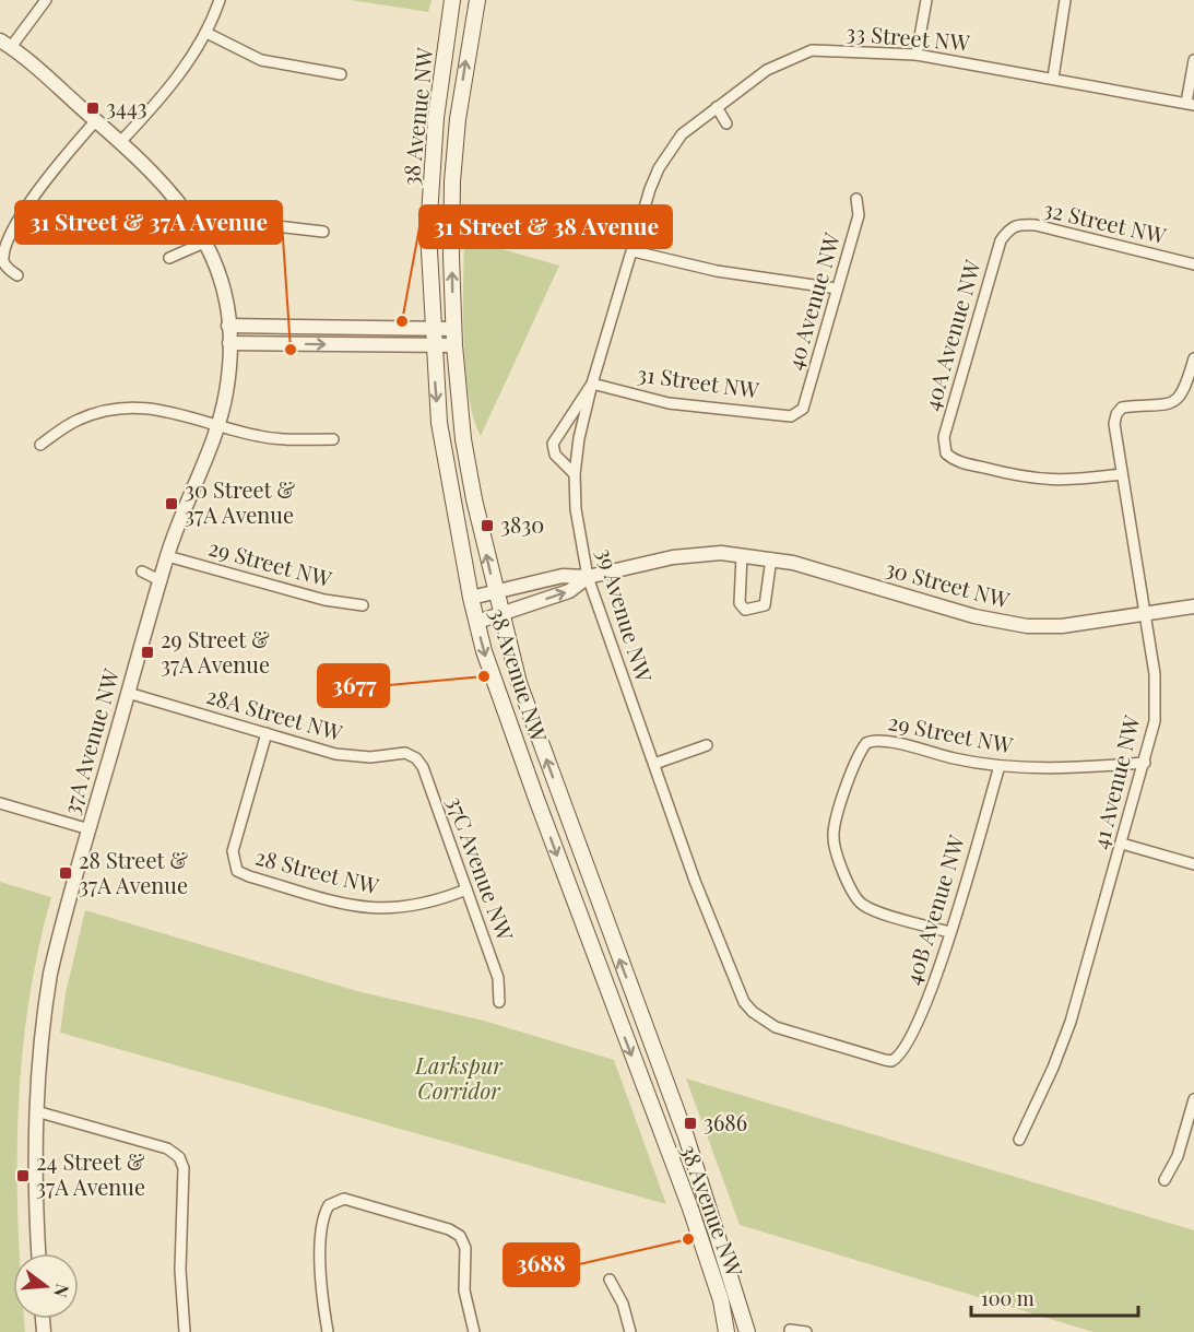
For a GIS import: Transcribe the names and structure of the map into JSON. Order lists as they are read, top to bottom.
{
  "streets": {
    "main road": ["38 Avenue NW"],
    "street": [
      "33 Street NW",
      "32 Street NW",
      "40 Avenue NW",
      "40A Avenue NW",
      "31 Street NW",
      "29 Street NW",
      "30 Street NW",
      "39 Avenue NW",
      "28A Street NW",
      "37A Avenue NW",
      "41 Avenue NW",
      "37C Avenue NW",
      "28 Street NW",
      "40B Avenue NW"
    ]
  },
  "crossings": [
    ["33 Street NW", "39 Avenue NW"],
    ["38 Avenue NW", "30 Street NW"],
    ["32 Street NW", "40A Avenue NW"],
    ["40 Avenue NW", "31 Street NW"],
    ["40A Avenue NW", "41 Avenue NW"],
    ["31 Street NW", "39 Avenue NW"],
    ["29 Street NW", "37A Avenue NW"],
    ["29 Street NW", "41 Avenue NW"],
    ["29 Street NW", "40B Avenue NW"],
    ["30 Street NW", "39 Avenue NW"],
    ["30 Street NW", "41 Avenue NW"],
    ["39 Avenue NW", "40B Avenue NW"],
    ["28A Street NW", "37A Avenue NW"],
    ["28A Street NW", "37C Avenue NW"],
    ["28A Street NW", "28 Street NW"],
    ["37C Avenue NW", "28 Street NW"]
  ],
  "parks": ["Larkspur Corridor"],
  "places": {
    "transit": [
      "3443",
      "30 Street & 37A Avenue",
      "3830",
      "29 Street & 37A Avenue",
      "28 Street & 37A Avenue",
      "3686",
      "24 Street & 37A Avenue"
    ],
    "other": [
      "31 Street & 38 Avenue",
      "31 Street & 37A Avenue",
      "3677",
      "3688"
    ]
  },
  "scale_bar": "100 m",
  "north": "right"
}
